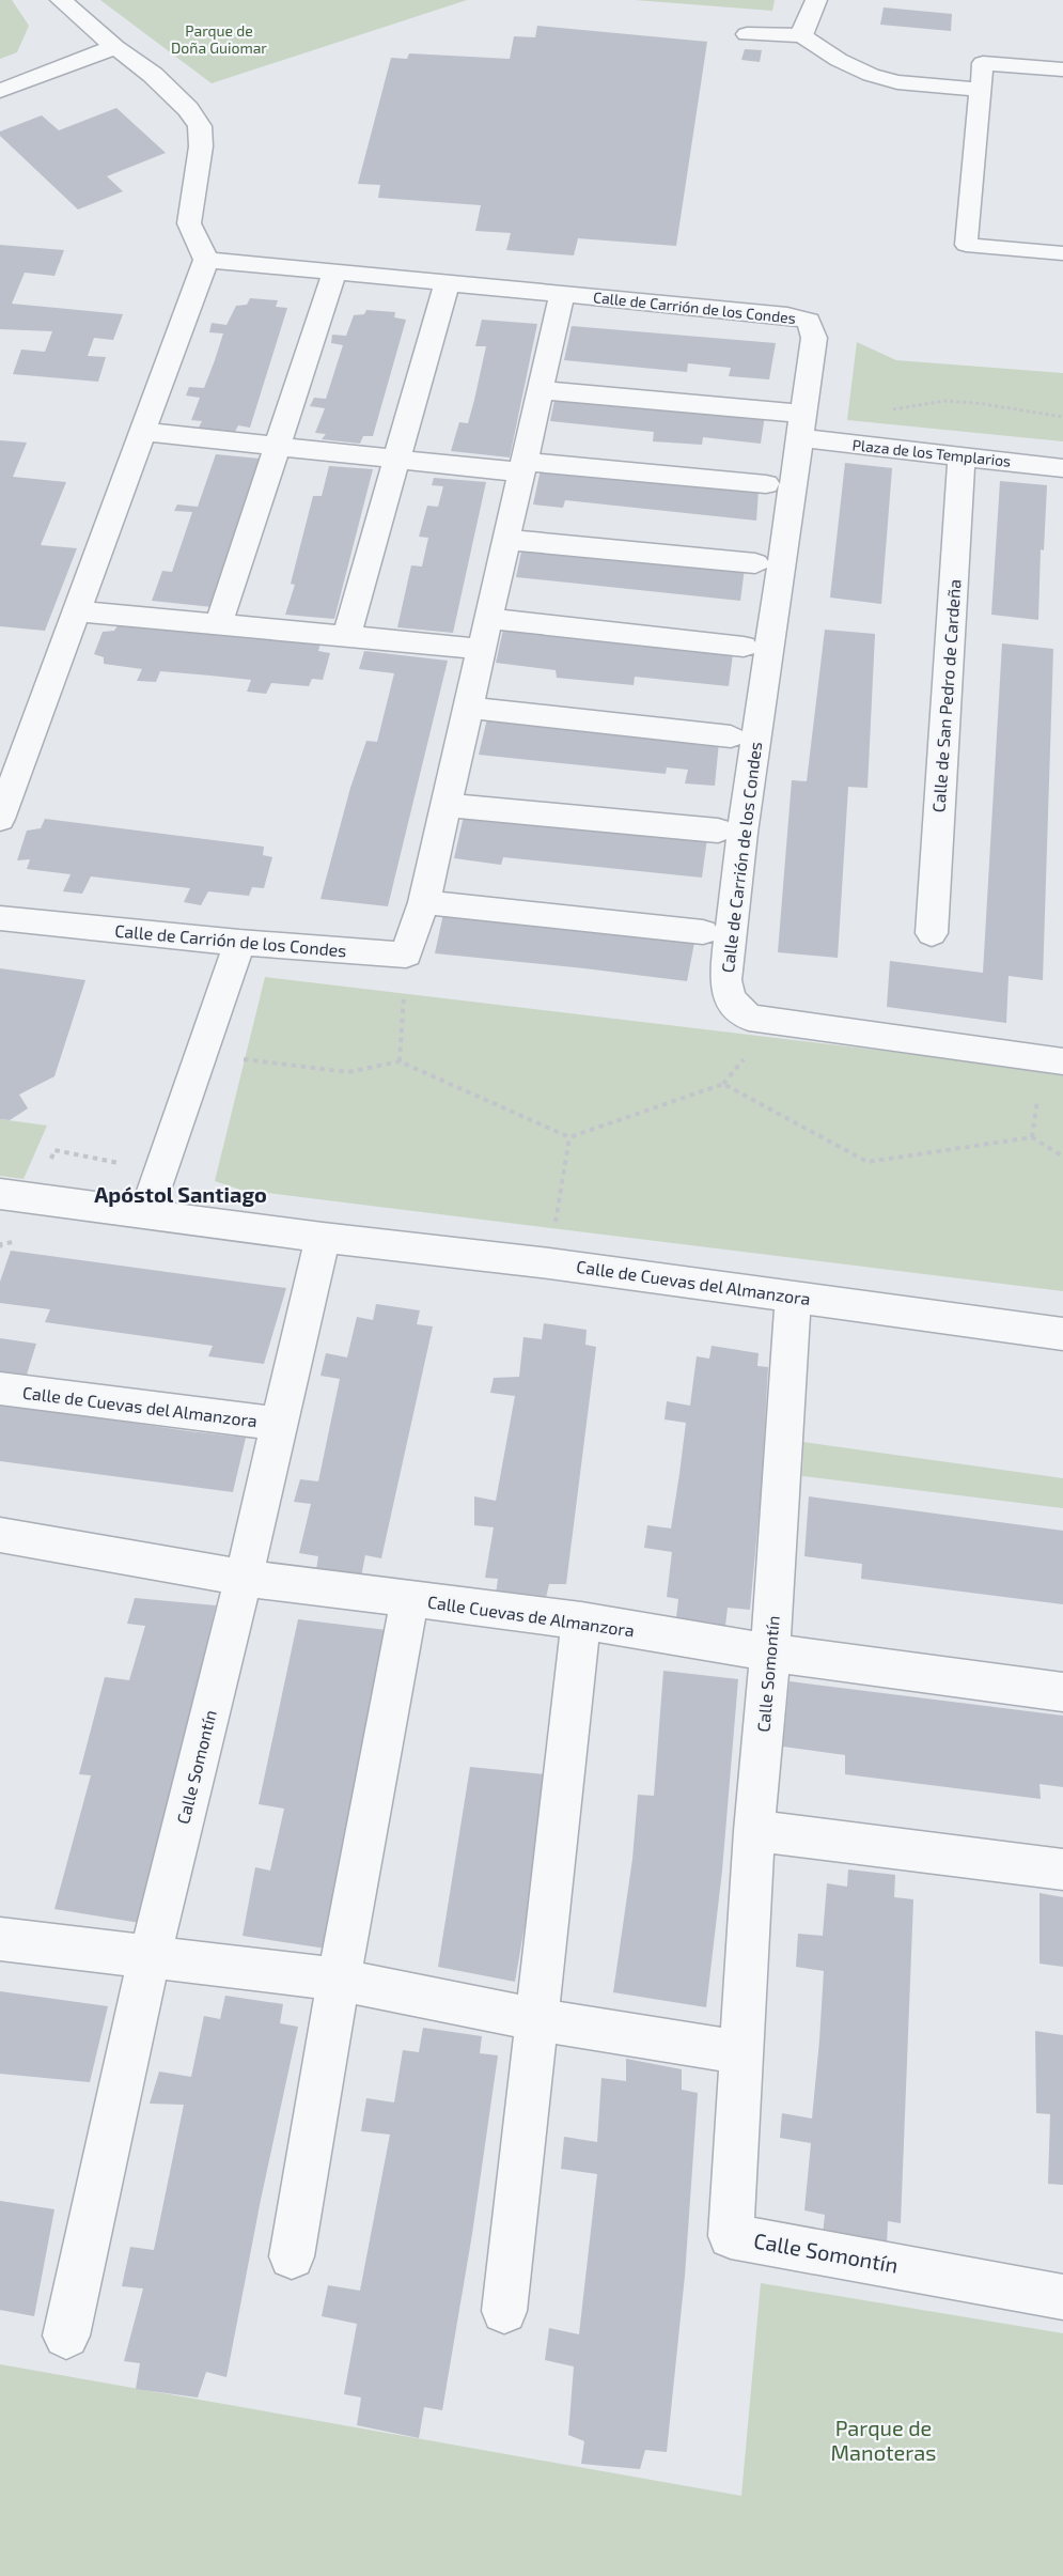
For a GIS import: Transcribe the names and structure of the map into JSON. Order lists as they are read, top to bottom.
{
  "streets": {
    "street": [
      "Calle de Carrión de los Condes",
      "Plaza de los Templarios",
      "Calle de San Pedro de Cardeña",
      "Calle de Cuevas del Almanzora",
      "Calle Cuevas de Almanzora",
      "Calle Somontín"
    ]
  },
  "crossings": [
    ["Calle de Carrión de los Condes", "Plaza de los Templarios"],
    ["Plaza de los Templarios", "Calle de San Pedro de Cardeña"],
    ["Calle de Cuevas del Almanzora", "Calle Cuevas de Almanzora"],
    ["Calle de Cuevas del Almanzora", "Calle Somontín"],
    ["Calle Cuevas de Almanzora", "Calle Somontín"]
  ],
  "districts": ["Apóstol Santiago"],
  "parks": ["Parque de Doña Guiomar", "Parque de Manoteras"]
}
